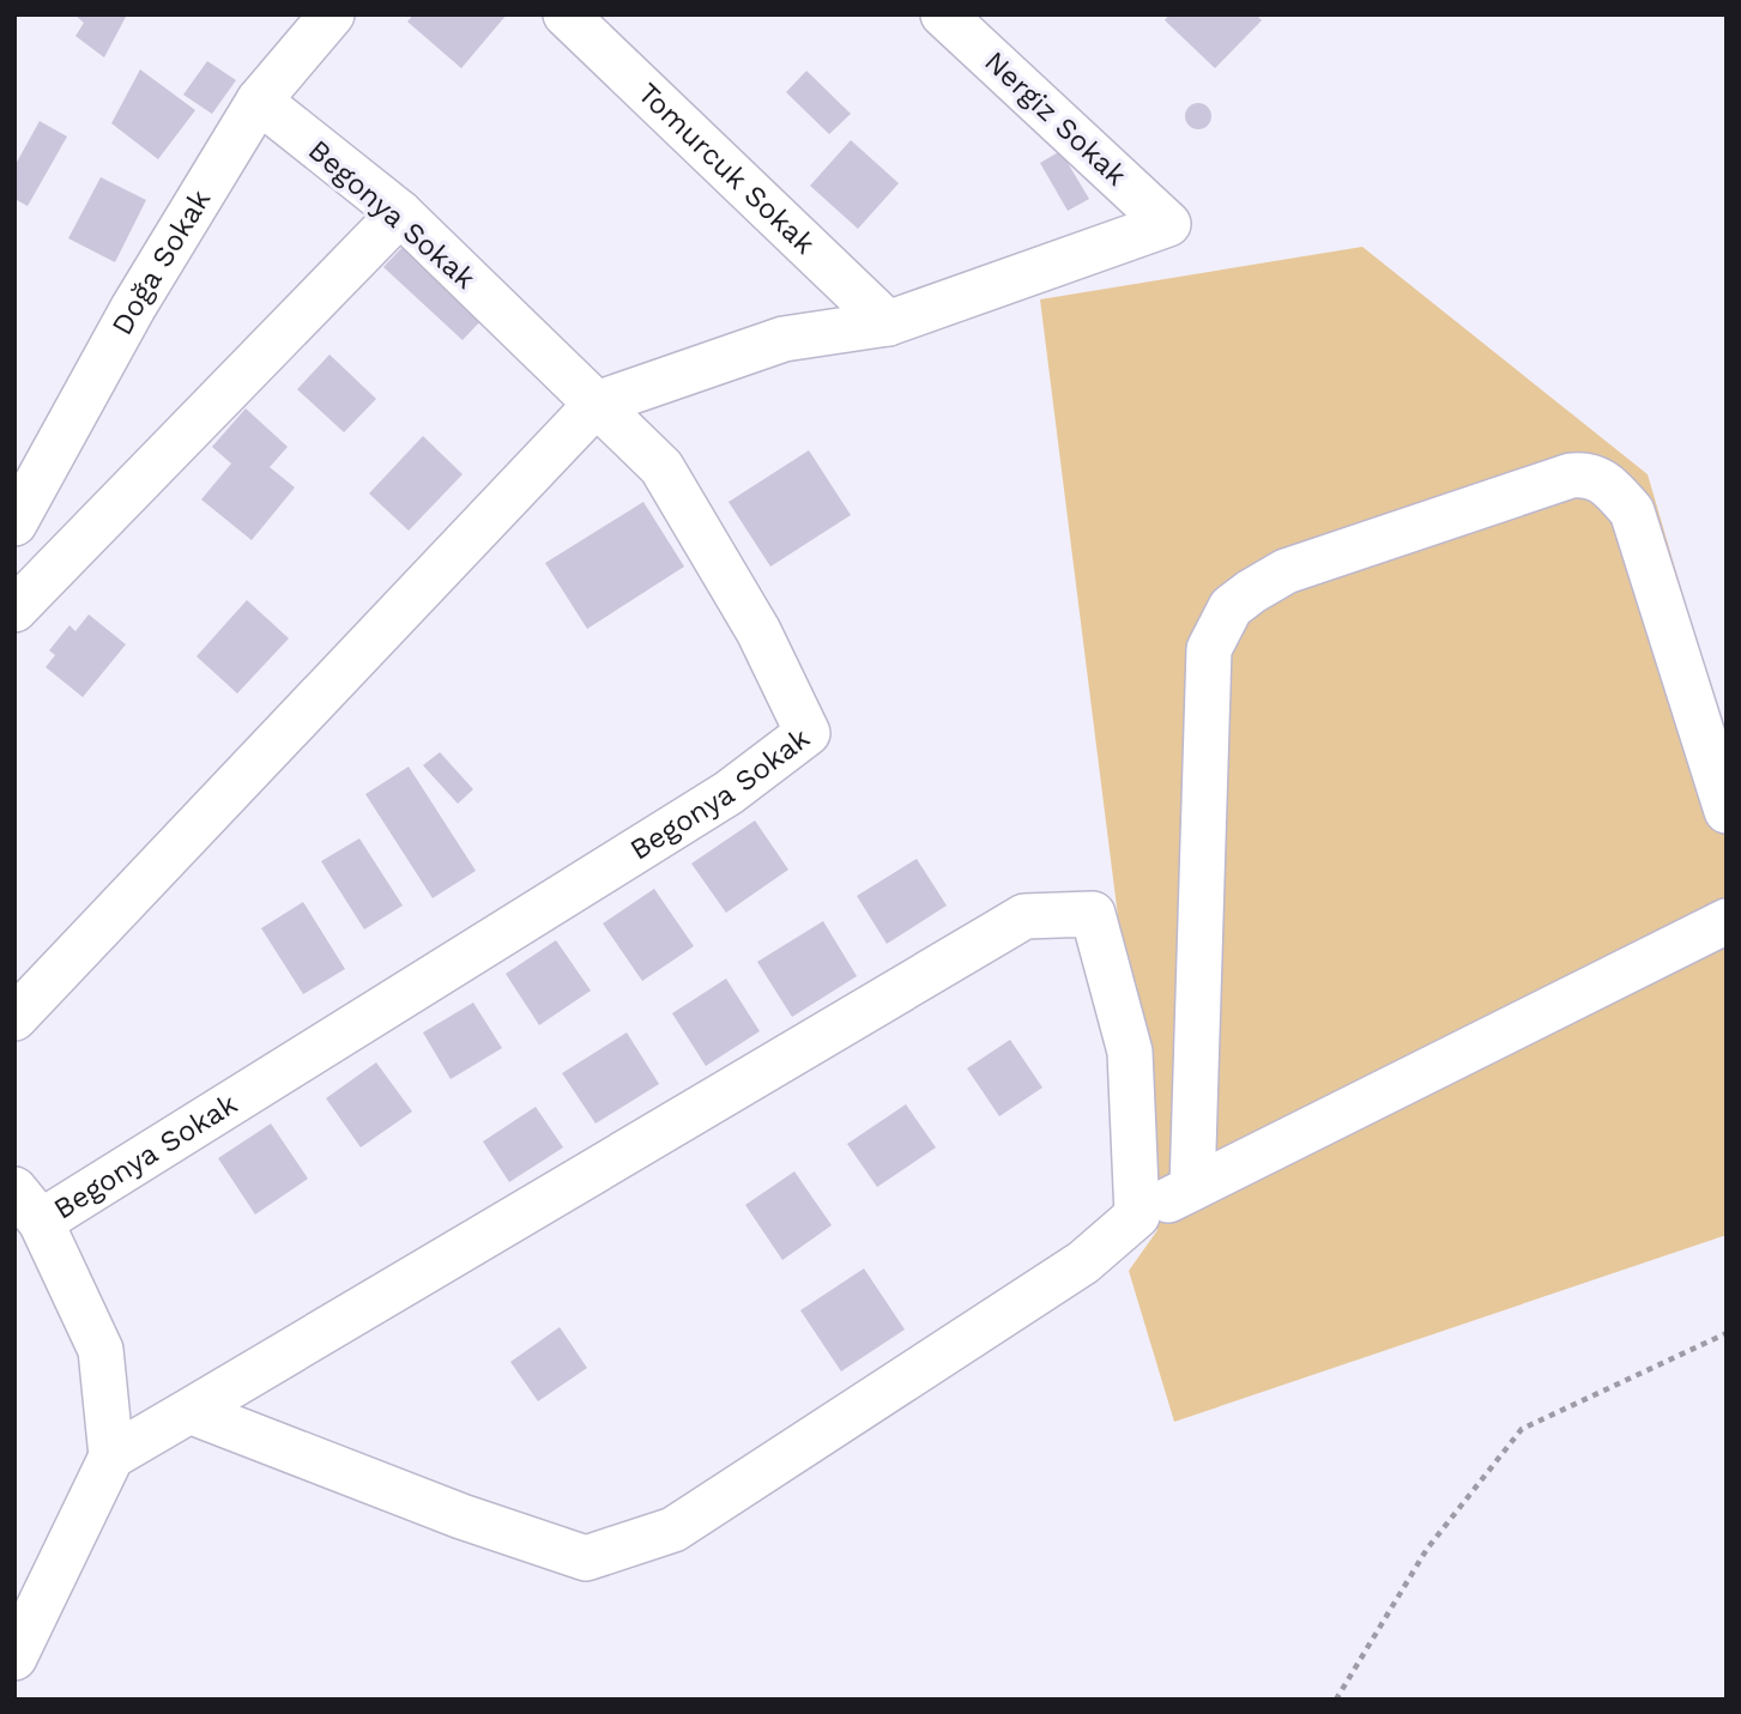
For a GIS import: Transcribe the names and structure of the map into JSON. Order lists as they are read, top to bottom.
{
  "streets": {
    "street": [
      "Nergiz Sokak",
      "Tomurcuk Sokak",
      "Begonya Sokak",
      "Doğa Sokak"
    ]
  },
  "crossings": [
    ["Nergiz Sokak", "Tomurcuk Sokak"],
    ["Begonya Sokak", "Doğa Sokak"]
  ]
}
